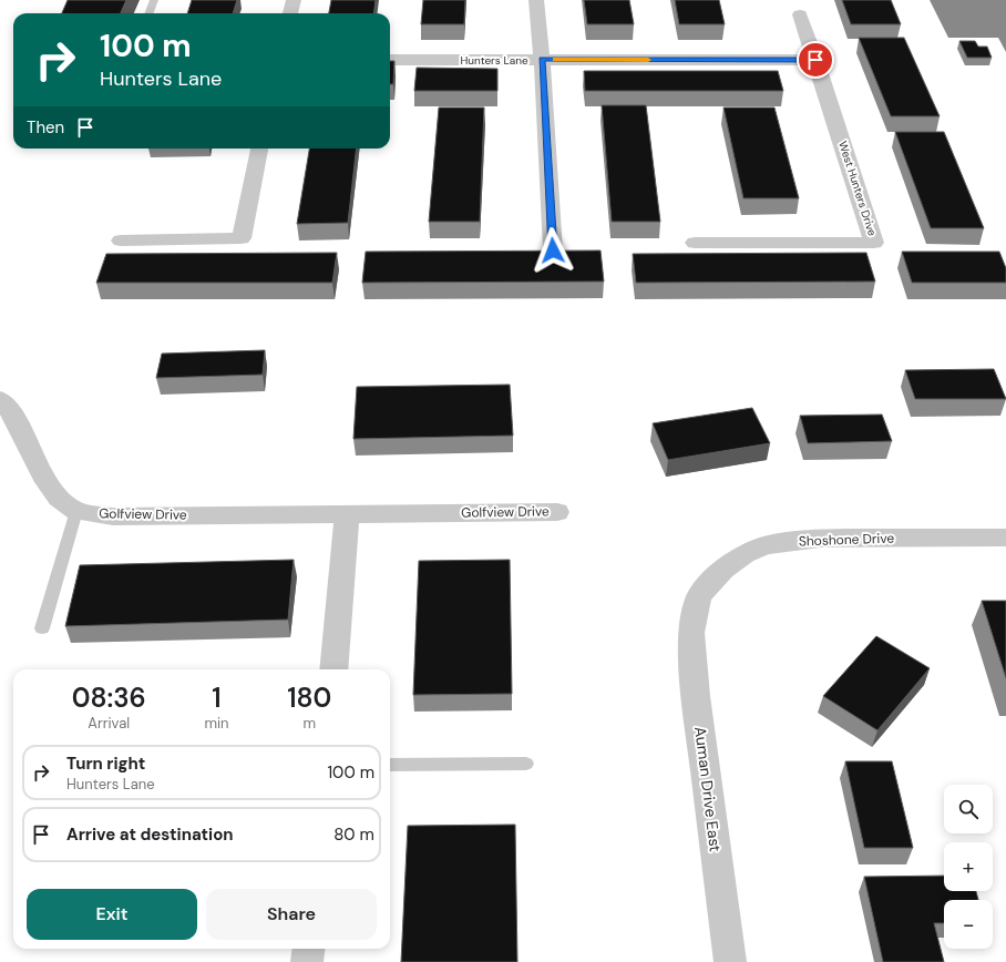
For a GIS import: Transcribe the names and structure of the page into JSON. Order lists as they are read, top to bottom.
{
  "streets": {
    "street": [
      "Hunters Lane",
      "West Hunters Drive",
      "Golfview Drive",
      "Shoshone Drive",
      "Auman Drive East"
    ]
  },
  "crossings": [
    ["Hunters Lane", "West Hunters Drive"],
    ["Shoshone Drive", "Auman Drive East"]
  ],
  "page": {
    "turn": ["100 m", "Hunters Lane"],
    "then": "Then",
    "eta": [
      "08:36",
      "Arrival",
      "1",
      "min",
      "180",
      "m"
    ],
    "list": [
      {
        "name": "Turn right",
        "note": "Hunters Lane",
        "value": "100 m"
      },
      {
        "name": "Arrive at destination",
        "value": "80 m"
      }
    ],
    "map_buttons": ["+", "−"],
    "buttons": ["Exit", "Share"]
  }
}
